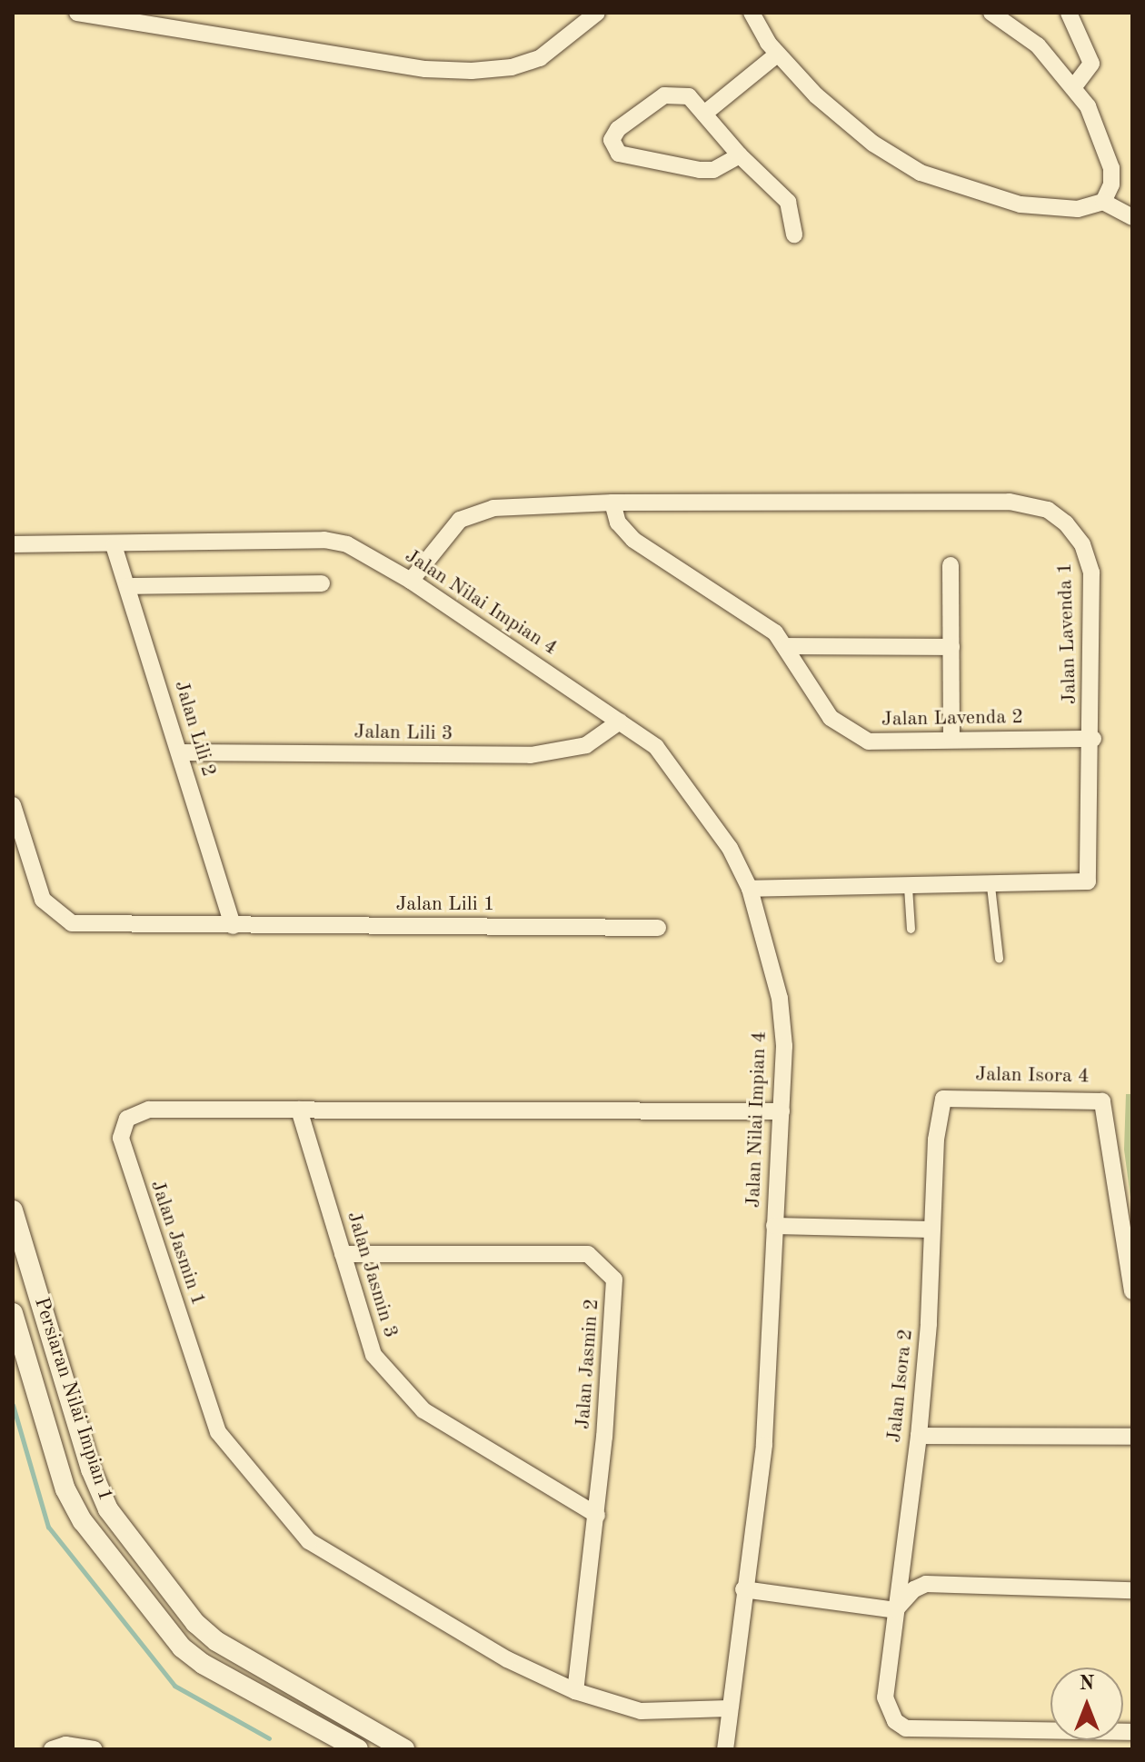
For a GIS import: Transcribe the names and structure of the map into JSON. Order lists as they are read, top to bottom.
{
  "streets": {
    "street": [
      "Jalan Nilai Impian 4",
      "Jalan Lavenda 1",
      "Jalan Lavenda 2",
      "Jalan Lili 2",
      "Jalan Lili 3",
      "Jalan Lili 1",
      "Jalan Isora 4",
      "Jalan Jasmin 1",
      "Jalan Jasmin 3",
      "Jalan Jasmin 2",
      "Jalan Isora 2",
      "Persiaran Nilai Impian 1"
    ]
  },
  "crossings": [
    ["Jalan Nilai Impian 4", "Jalan Lavenda 1"],
    ["Jalan Nilai Impian 4", "Jalan Lili 2"],
    ["Jalan Nilai Impian 4", "Jalan Lili 3"],
    ["Jalan Nilai Impian 4", "Jalan Jasmin 1"],
    ["Jalan Lavenda 1", "Jalan Lavenda 2"],
    ["Jalan Lili 2", "Jalan Lili 3"],
    ["Jalan Lili 2", "Jalan Lili 1"],
    ["Jalan Isora 4", "Jalan Isora 2"],
    ["Jalan Jasmin 1", "Jalan Jasmin 3"],
    ["Jalan Jasmin 1", "Jalan Jasmin 2"],
    ["Jalan Jasmin 3", "Jalan Jasmin 2"]
  ],
  "north": "top"
}
